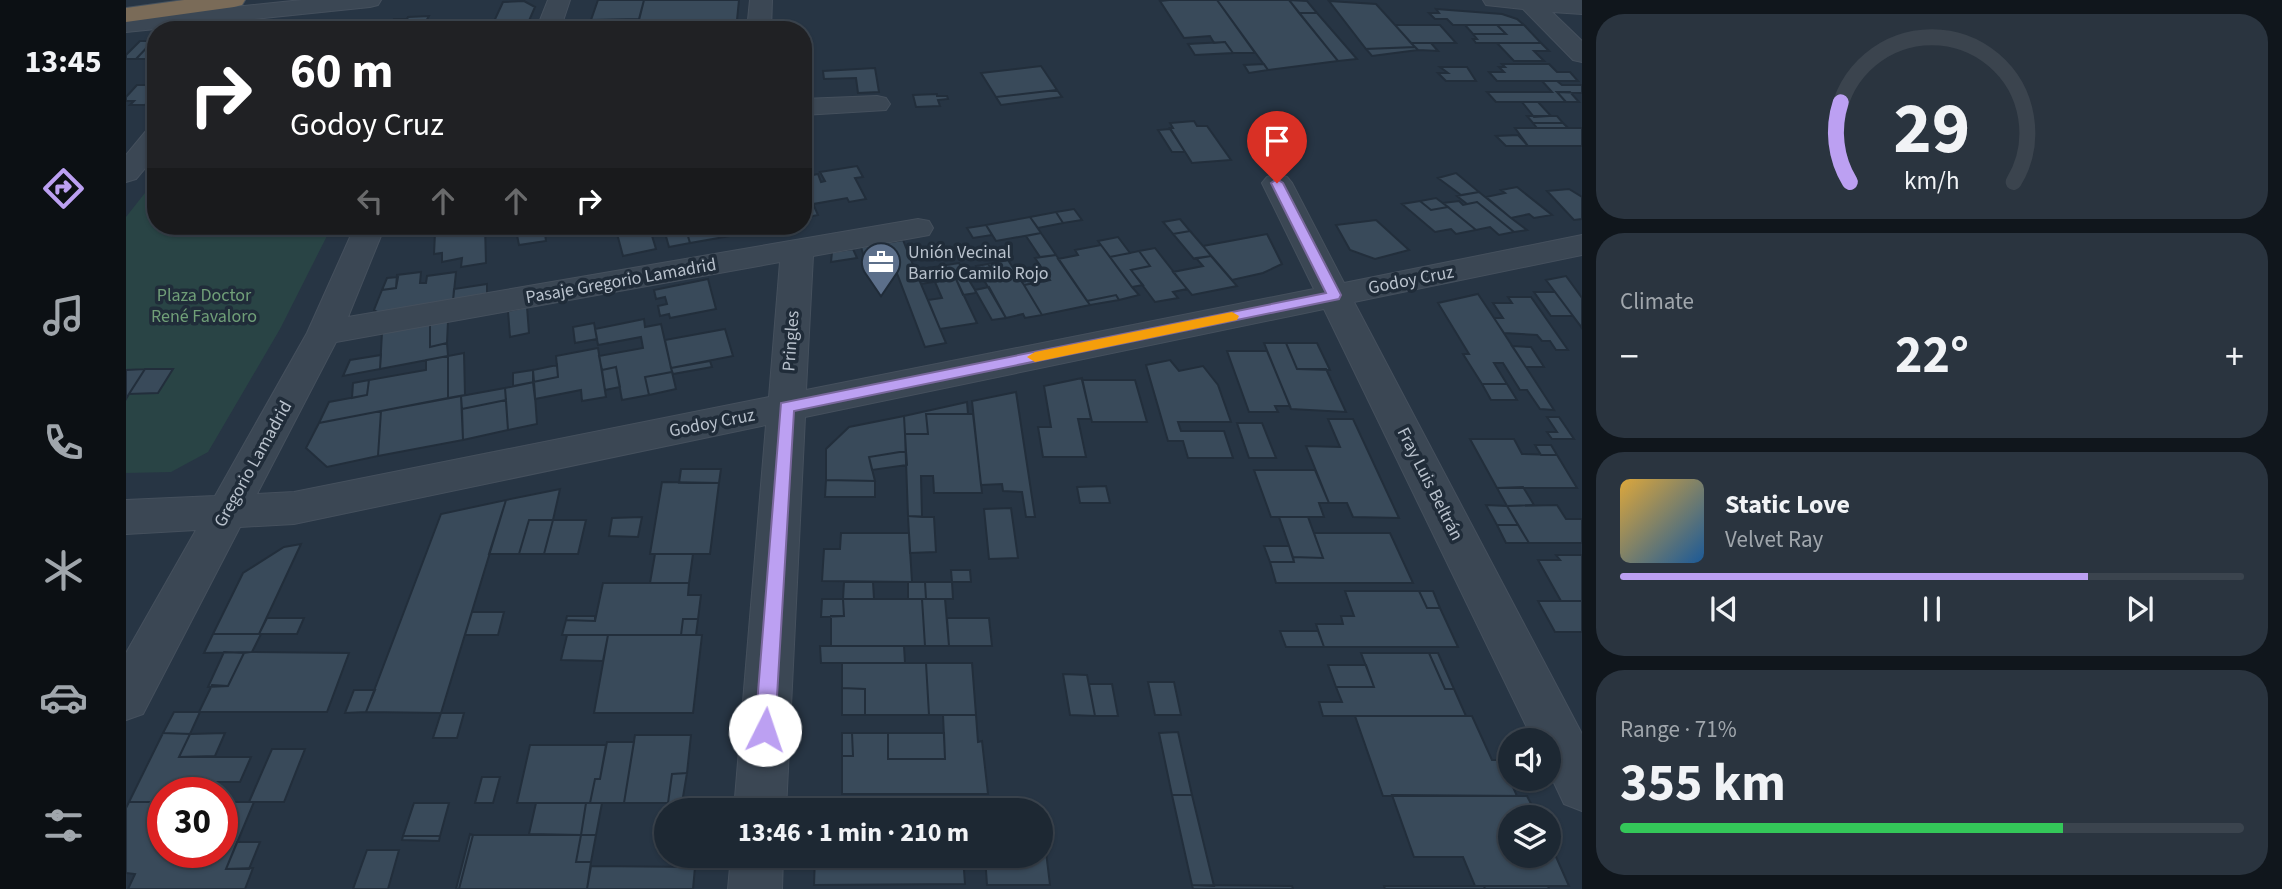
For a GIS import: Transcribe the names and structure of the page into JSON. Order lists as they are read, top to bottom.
{
  "streets": {
    "street": [
      "Godoy Cruz",
      "Pasaje Gregorio Lamadrid",
      "Pringles",
      "Gregorio Lamadrid",
      "Fray Luis Beltrán"
    ]
  },
  "crossings": [
    ["Godoy Cruz", "Pringles"],
    ["Godoy Cruz", "Gregorio Lamadrid"],
    ["Godoy Cruz", "Fray Luis Beltrán"],
    ["Pasaje Gregorio Lamadrid", "Pringles"],
    ["Pasaje Gregorio Lamadrid", "Gregorio Lamadrid"]
  ],
  "parks": ["Plaza Doctor René Favaloro"],
  "places": {
    "office": ["Unión Vecinal Barrio Camilo Rojo"]
  },
  "page": {
    "tabs": "13:45",
    "turn": ["60 m", "Godoy Cruz"],
    "tile": [
      "Climate",
      ["Range · 71%", "355 km"]
    ],
    "heat": ["−", "22°", "+"],
    "song": ["Static Love", "Velvet Ray"],
    "limit": "30",
    "trip": "13:46 · 1 min · 210 m",
    "gauge": ["29", "km/h"]
  }
}
